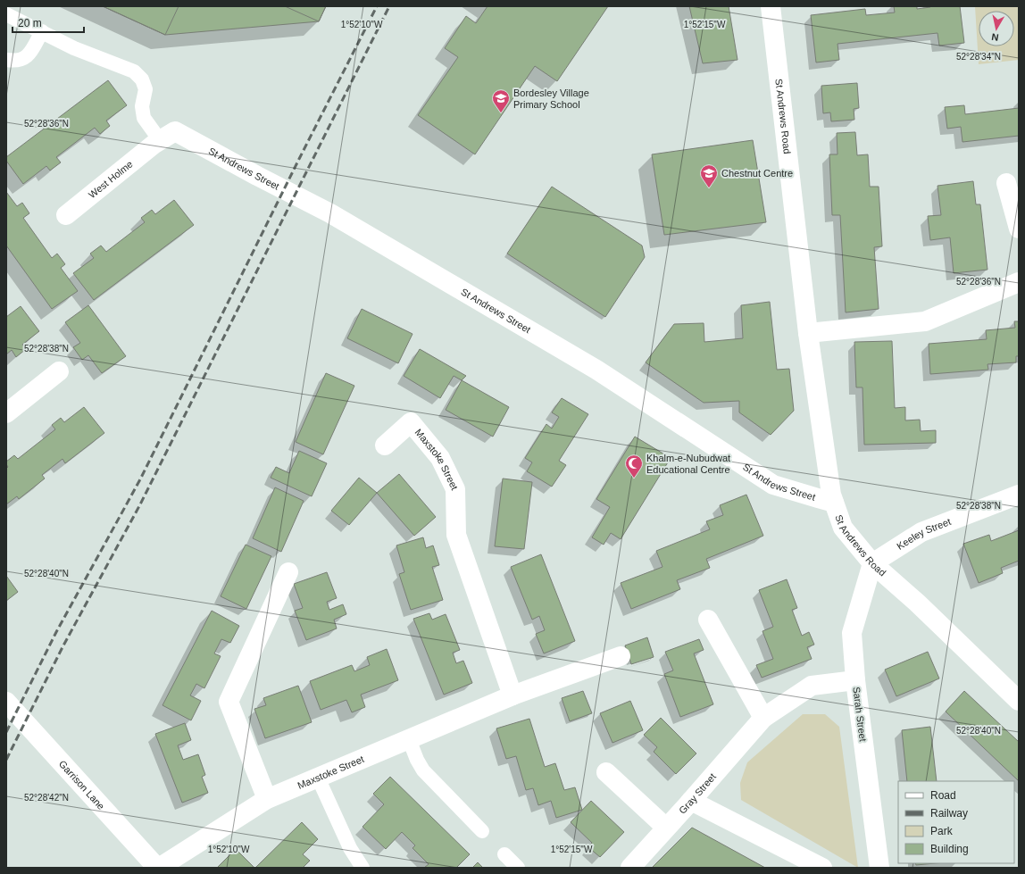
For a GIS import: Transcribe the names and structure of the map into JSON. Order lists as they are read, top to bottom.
{
  "streets": {
    "street": [
      "St Andrews Road",
      "St Andrews Street",
      "West Holme",
      "Maxstoke Street",
      "Keeley Street",
      "Sarah Street",
      "Garrison Lane",
      "Gray Street"
    ]
  },
  "crossings": [
    ["St Andrews Road", "St Andrews Street"],
    ["St Andrews Road", "Keeley Street"],
    ["St Andrews Road", "Sarah Street"],
    ["St Andrews Street", "West Holme"],
    ["Maxstoke Street", "Garrison Lane"],
    ["Keeley Street", "Sarah Street"],
    ["Sarah Street", "Gray Street"]
  ],
  "places": {
    "school or university": ["Bordesley Village Primary School", "Chestnut Centre"],
    "mosque": ["Khalm-e-Nubudwat Educational Centre"]
  },
  "legend": [
    "Road",
    "Railway",
    "Park",
    "Building"
  ],
  "scale_bar": "20 m",
  "north": "bottom",
  "coordinates": [
    "1°52'10\"W",
    "1°52'15\"W",
    "52°28'34\"N",
    "52°28'36\"N",
    "52°28'38\"N",
    "52°28'40\"N",
    "52°28'42\"N"
  ]
}
